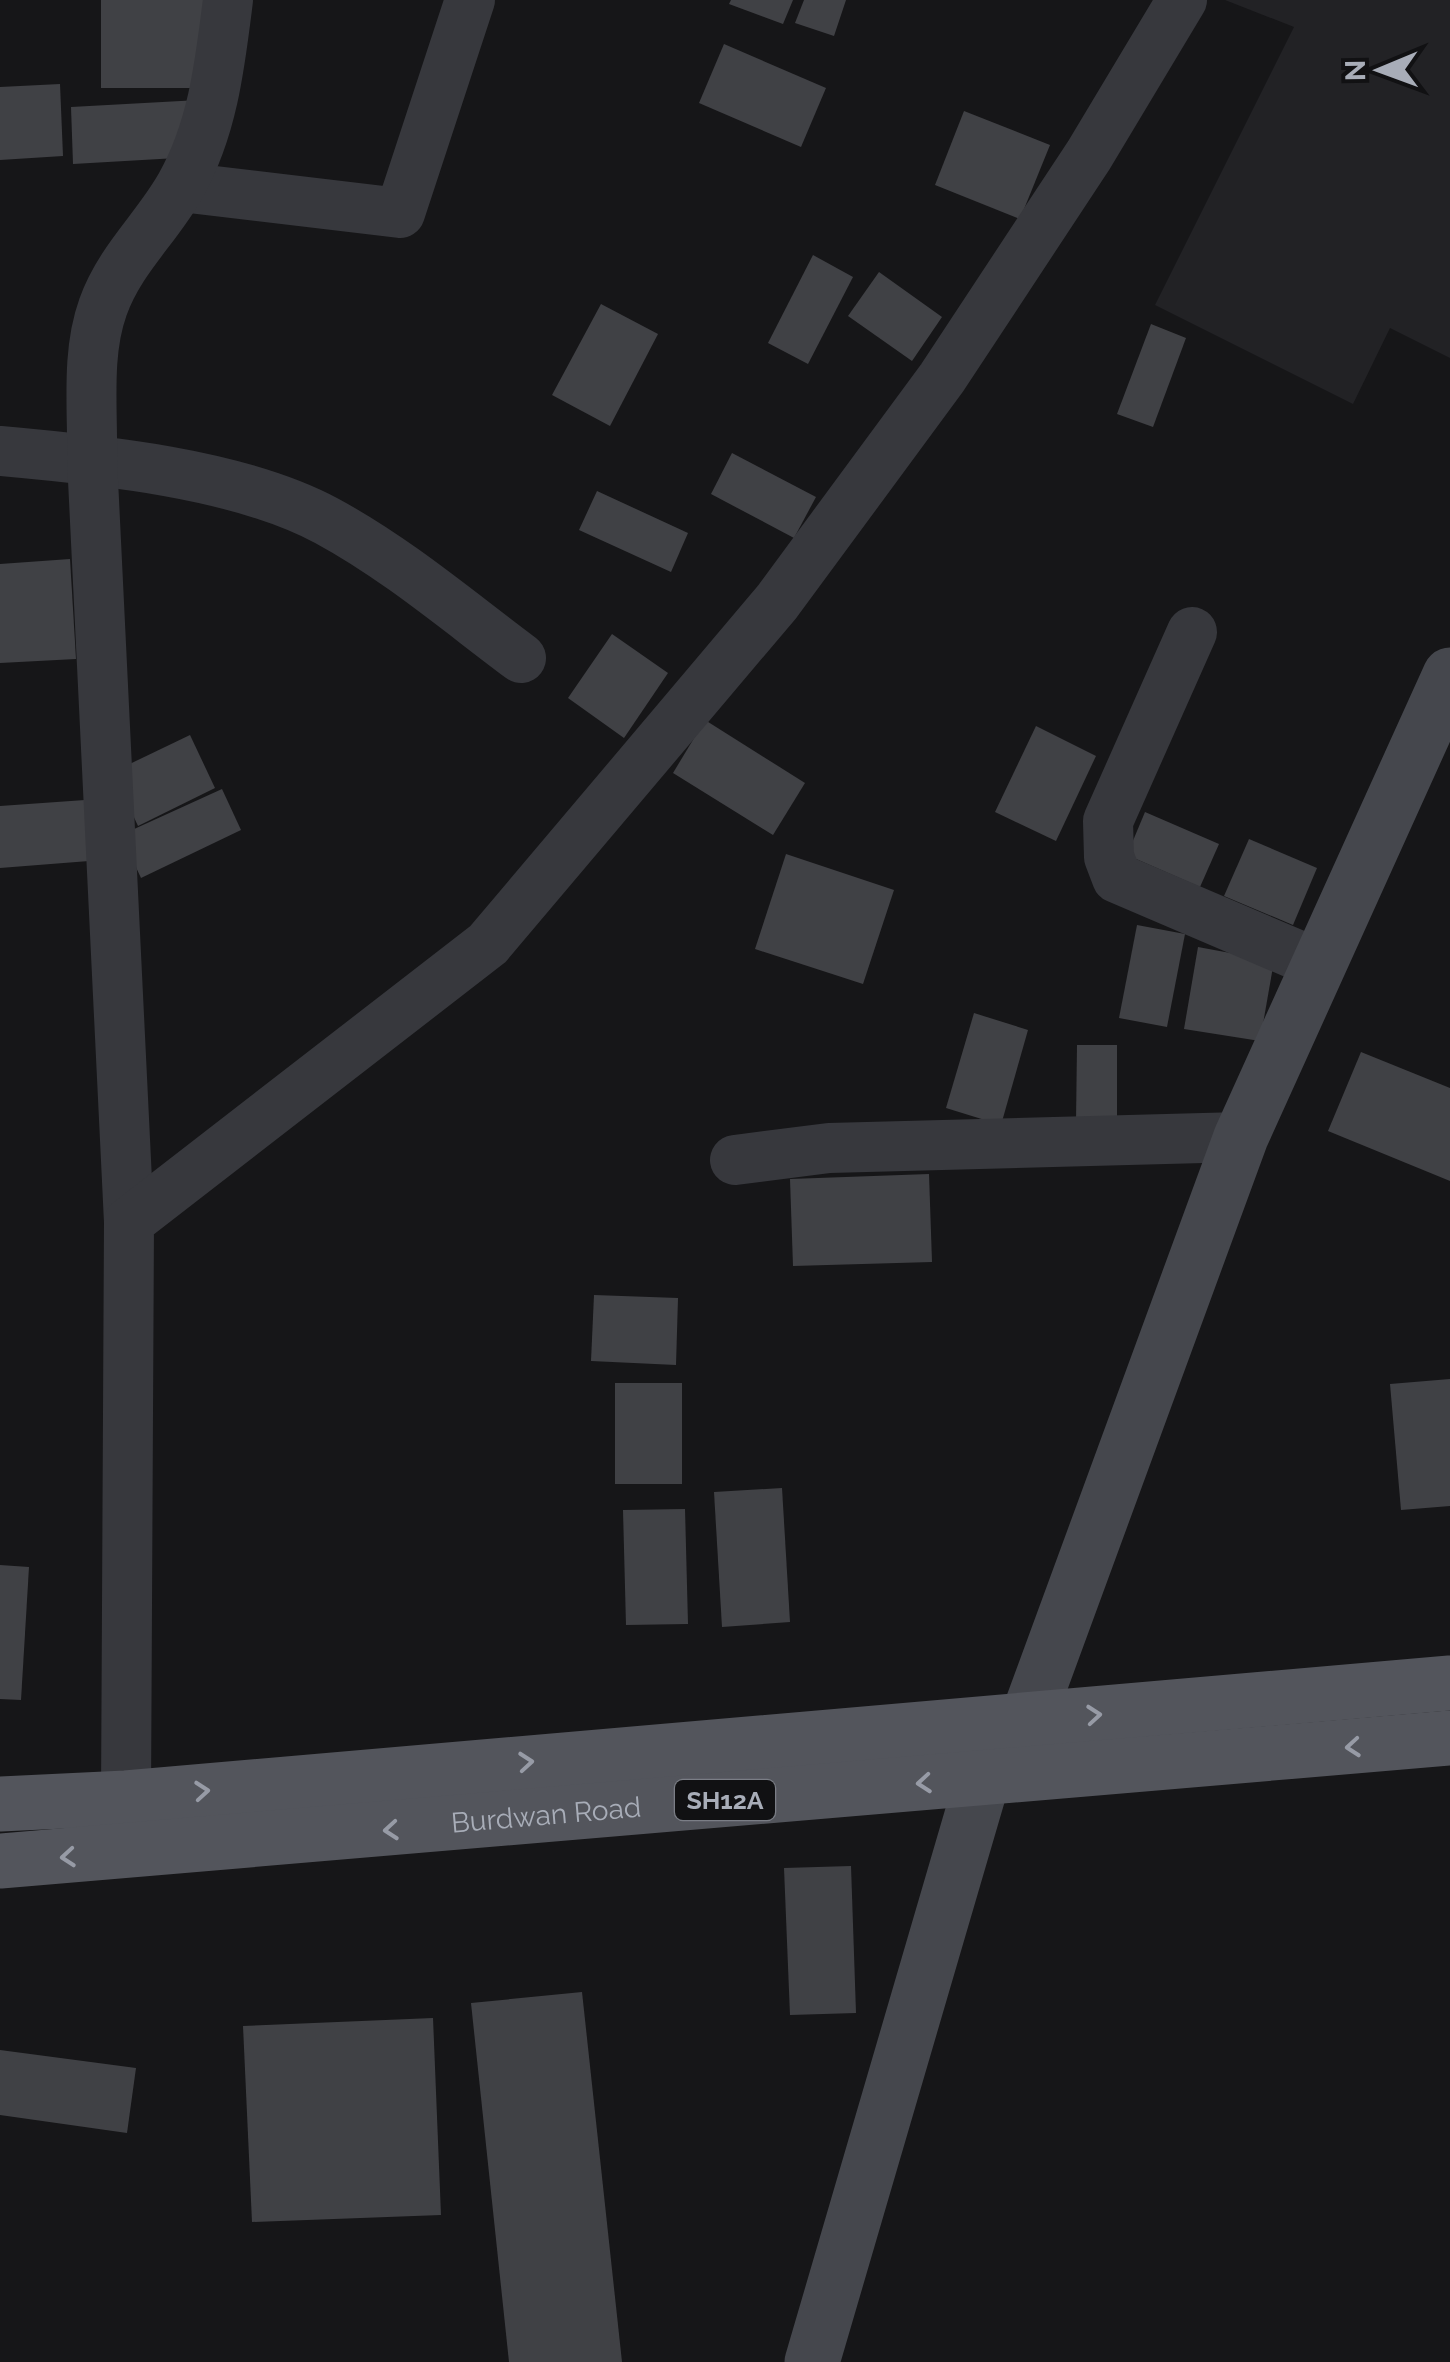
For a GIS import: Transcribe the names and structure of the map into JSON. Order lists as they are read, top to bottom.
{
  "streets": {
    "main road": ["SH12A", "Burdwan Road"]
  },
  "north": "left"
}
